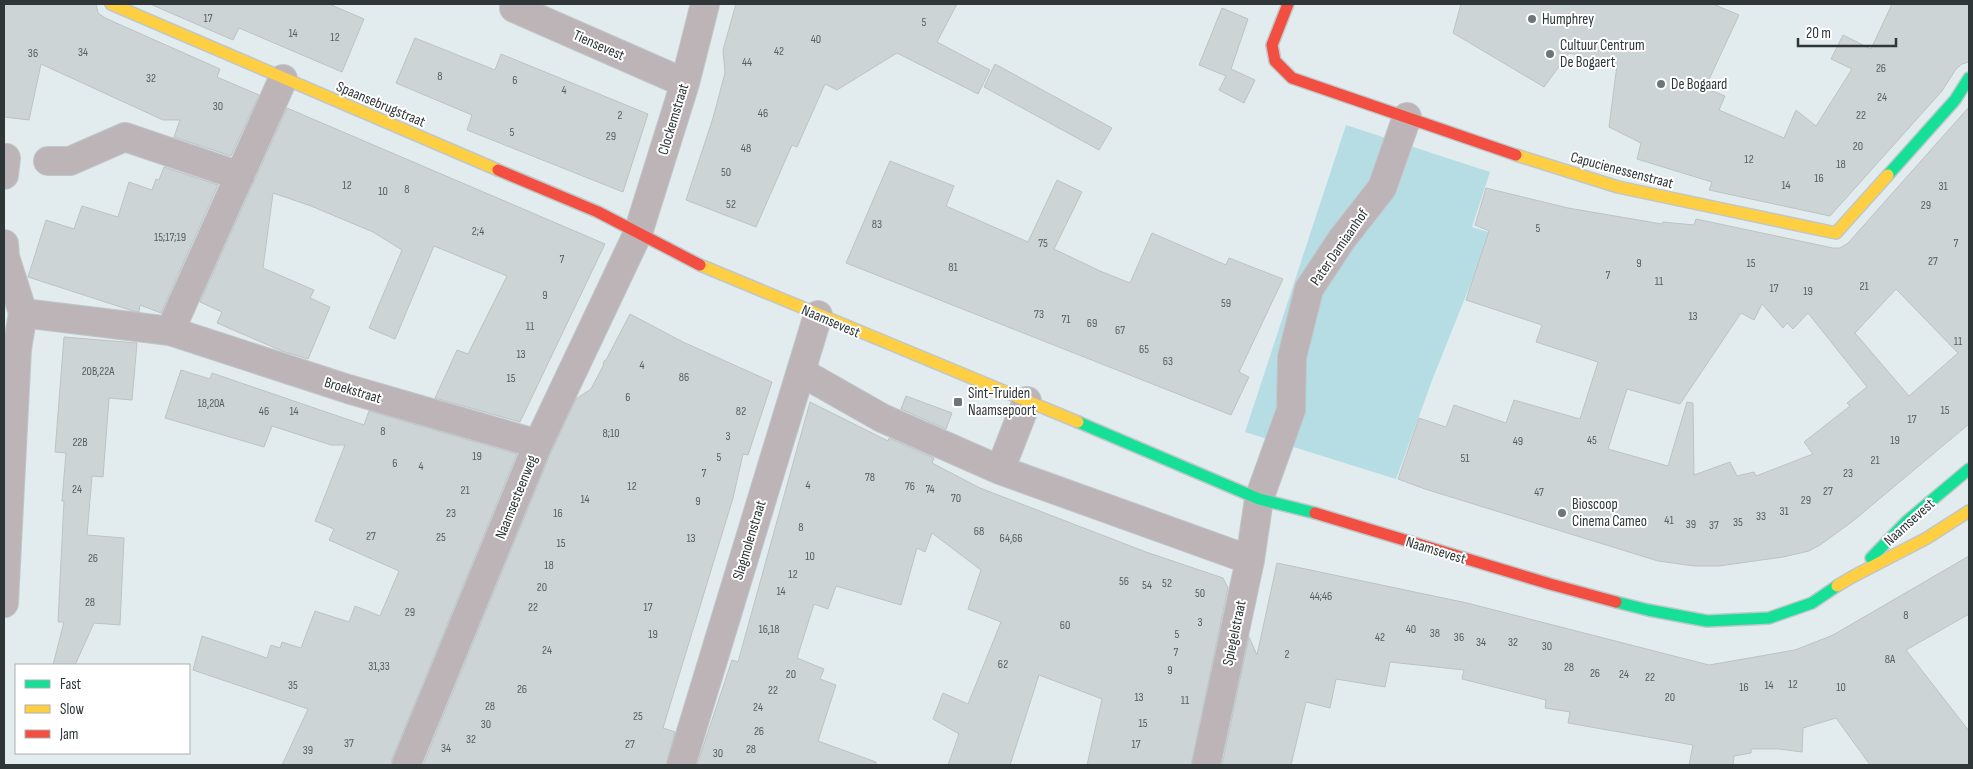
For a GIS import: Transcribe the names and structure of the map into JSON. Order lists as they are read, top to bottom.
{
  "streets": {
    "street": [
      "Tiensevest",
      "Spaansebrugstraat",
      "Clockemstraat",
      "Capucienessenstraat",
      "Pater Damiaanhof",
      "Naamsevest",
      "Broekstraat",
      "Naamsesteenweg",
      "Slagmolenstraat",
      "Spiegelstraat"
    ]
  },
  "crossings": [
    ["Tiensevest", "Clockemstraat"],
    ["Spaansebrugstraat", "Clockemstraat"],
    ["Spaansebrugstraat", "Naamsevest"],
    ["Spaansebrugstraat", "Naamsesteenweg"],
    ["Clockemstraat", "Naamsevest"],
    ["Clockemstraat", "Naamsesteenweg"],
    ["Capucienessenstraat", "Pater Damiaanhof"],
    ["Pater Damiaanhof", "Naamsevest"],
    ["Pater Damiaanhof", "Spiegelstraat"],
    ["Naamsevest", "Naamsesteenweg"],
    ["Naamsevest", "Slagmolenstraat"],
    ["Naamsevest", "Spiegelstraat"],
    ["Broekstraat", "Naamsesteenweg"]
  ],
  "places": {
    "other": [
      "Humphrey",
      "Cultuur Centrum De Bogaert",
      "De Bogaard",
      "Bioscoop Cinema Cameo"
    ],
    "transit": ["Sint-Truiden Naamsepoort"]
  },
  "house_numbers": [
    "17",
    "5",
    "14",
    "12",
    "40",
    "42",
    "34",
    "36",
    "44",
    "26",
    "8",
    "32",
    "6",
    "4",
    "24",
    "30",
    "46",
    "2",
    "22",
    "5",
    "29",
    "20",
    "48",
    "12",
    "18",
    "50",
    "16",
    "12",
    "14",
    "31",
    "8",
    "10",
    "52",
    "29",
    "83",
    "5",
    "2;4",
    "15;17;19",
    "75",
    "7",
    "7",
    "27",
    "9",
    "15",
    "81",
    "7",
    "11",
    "21",
    "17",
    "19",
    "9",
    "59",
    "73",
    "13",
    "71",
    "69",
    "11",
    "67",
    "11",
    "65",
    "13",
    "63",
    "4",
    "20B,22A",
    "86",
    "15",
    "6",
    "18,20A",
    "15",
    "46",
    "14",
    "82",
    "17",
    "8",
    "8;10",
    "3",
    "45",
    "19",
    "49",
    "22B",
    "19",
    "5",
    "51",
    "21",
    "6",
    "4",
    "7",
    "23",
    "78",
    "4",
    "12",
    "76",
    "24",
    "74",
    "21",
    "27",
    "47",
    "70",
    "14",
    "29",
    "9",
    "31",
    "23",
    "16",
    "33",
    "41",
    "35",
    "39",
    "37",
    "8",
    "68",
    "27",
    "25",
    "13",
    "64,66",
    "15",
    "10",
    "26",
    "18",
    "12",
    "56",
    "52",
    "54",
    "20",
    "14",
    "50",
    "44;46",
    "28",
    "22",
    "17",
    "29",
    "8",
    "3",
    "60",
    "16,18",
    "40",
    "38",
    "19",
    "5",
    "42",
    "36",
    "34",
    "32",
    "30",
    "24",
    "7",
    "2",
    "8A",
    "62",
    "31,33",
    "28",
    "9",
    "26",
    "20",
    "24",
    "22",
    "12",
    "35",
    "14",
    "16",
    "10",
    "26",
    "22",
    "13",
    "20",
    "11",
    "28",
    "24",
    "25",
    "15",
    "30",
    "26",
    "32",
    "37",
    "27",
    "17",
    "34",
    "28",
    "39",
    "30"
  ],
  "legend": ["Fast", "Slow", "Jam"],
  "scale_bar": "20 m"
}
